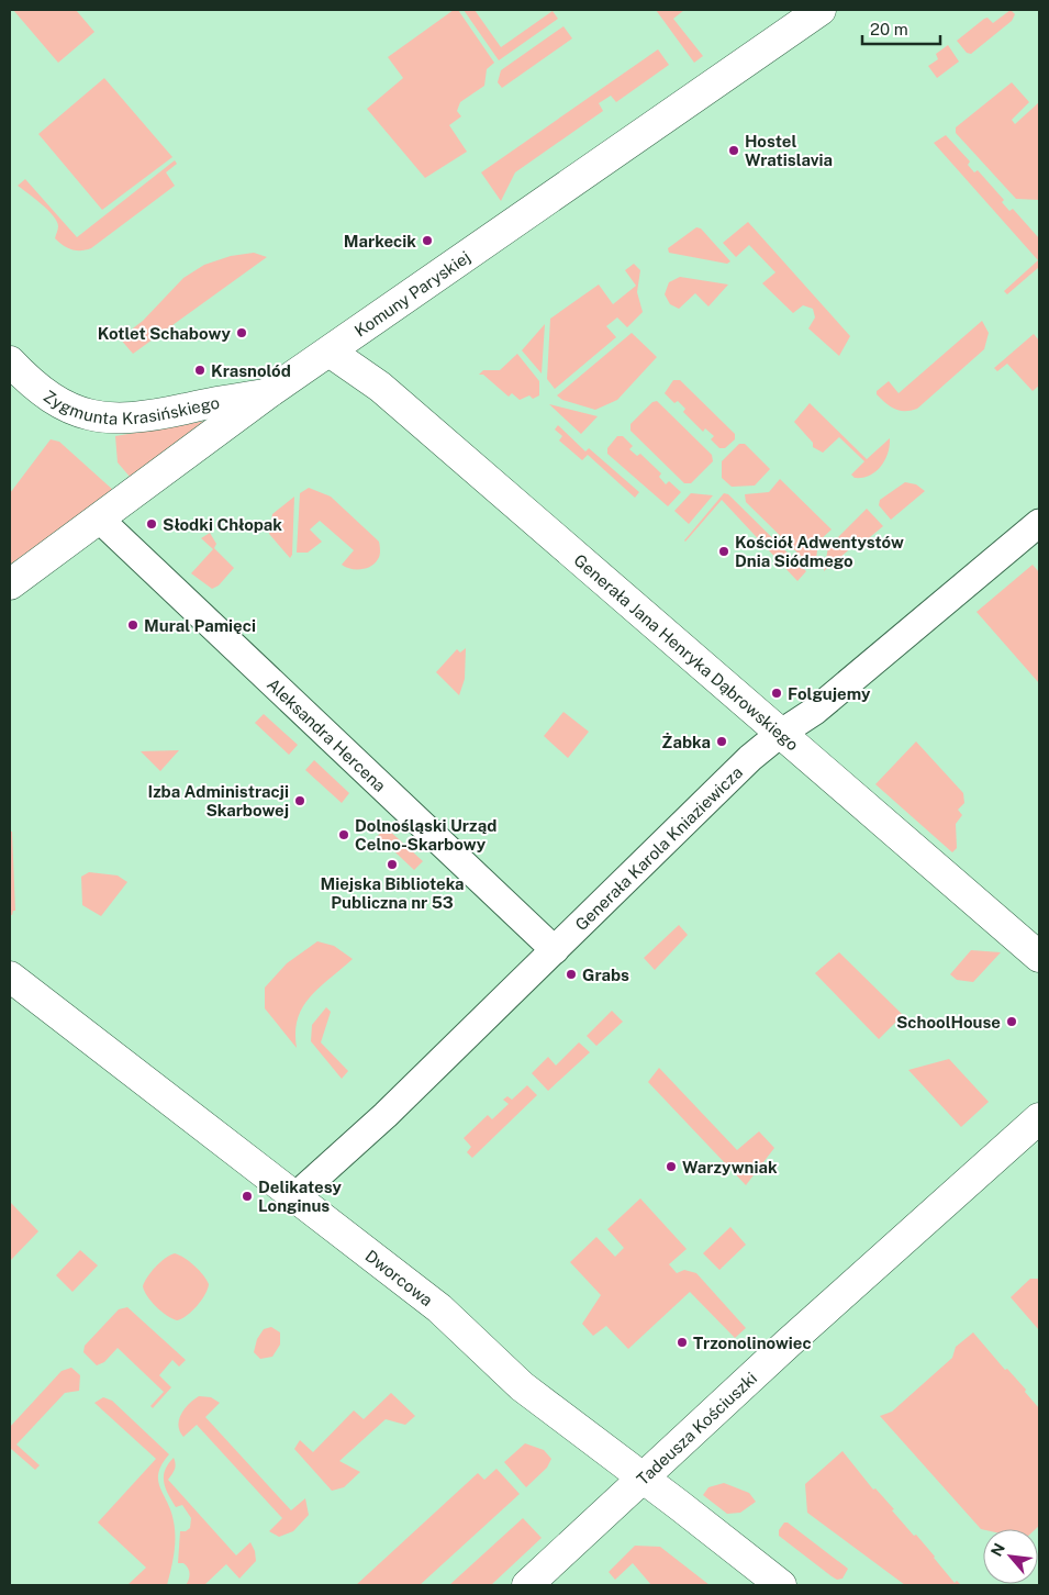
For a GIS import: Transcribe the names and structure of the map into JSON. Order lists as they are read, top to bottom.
{
  "streets": {
    "street": [
      "Komuny Paryskiej",
      "Zygmunta Krasińskiego",
      "Generała Jana Henryka Dąbrowskiego",
      "Aleksandra Hercena",
      "Generała Karola Kniaziewicza",
      "Dworcowa",
      "Tadeusza Kościuszki"
    ]
  },
  "crossings": [
    ["Komuny Paryskiej", "Zygmunta Krasińskiego"],
    ["Komuny Paryskiej", "Generała Jana Henryka Dąbrowskiego"],
    ["Komuny Paryskiej", "Aleksandra Hercena"],
    ["Generała Jana Henryka Dąbrowskiego", "Generała Karola Kniaziewicza"],
    ["Aleksandra Hercena", "Generała Karola Kniaziewicza"],
    ["Generała Karola Kniaziewicza", "Dworcowa"],
    ["Dworcowa", "Tadeusza Kościuszki"]
  ],
  "places": [
    "Hostel Wratislavia",
    "Markecik",
    "Kotlet Schabowy",
    "Krasnolód",
    "Słodki Chłopak",
    "Kościół Adwentystów Dnia Siódmego",
    "Mural Pamięci",
    "Folgujemy",
    "Żabka",
    "Izba Administracji Skarbowej",
    "Dolnośląski Urząd Celno-Skarbowy",
    "Miejska Biblioteka Publiczna nr 53",
    "Grabs",
    "SchoolHouse",
    "Warzywniak",
    "Delikatesy Longinus",
    "Trzonolinowiec"
  ],
  "scale_bar": "20 m",
  "north": "top left"
}
